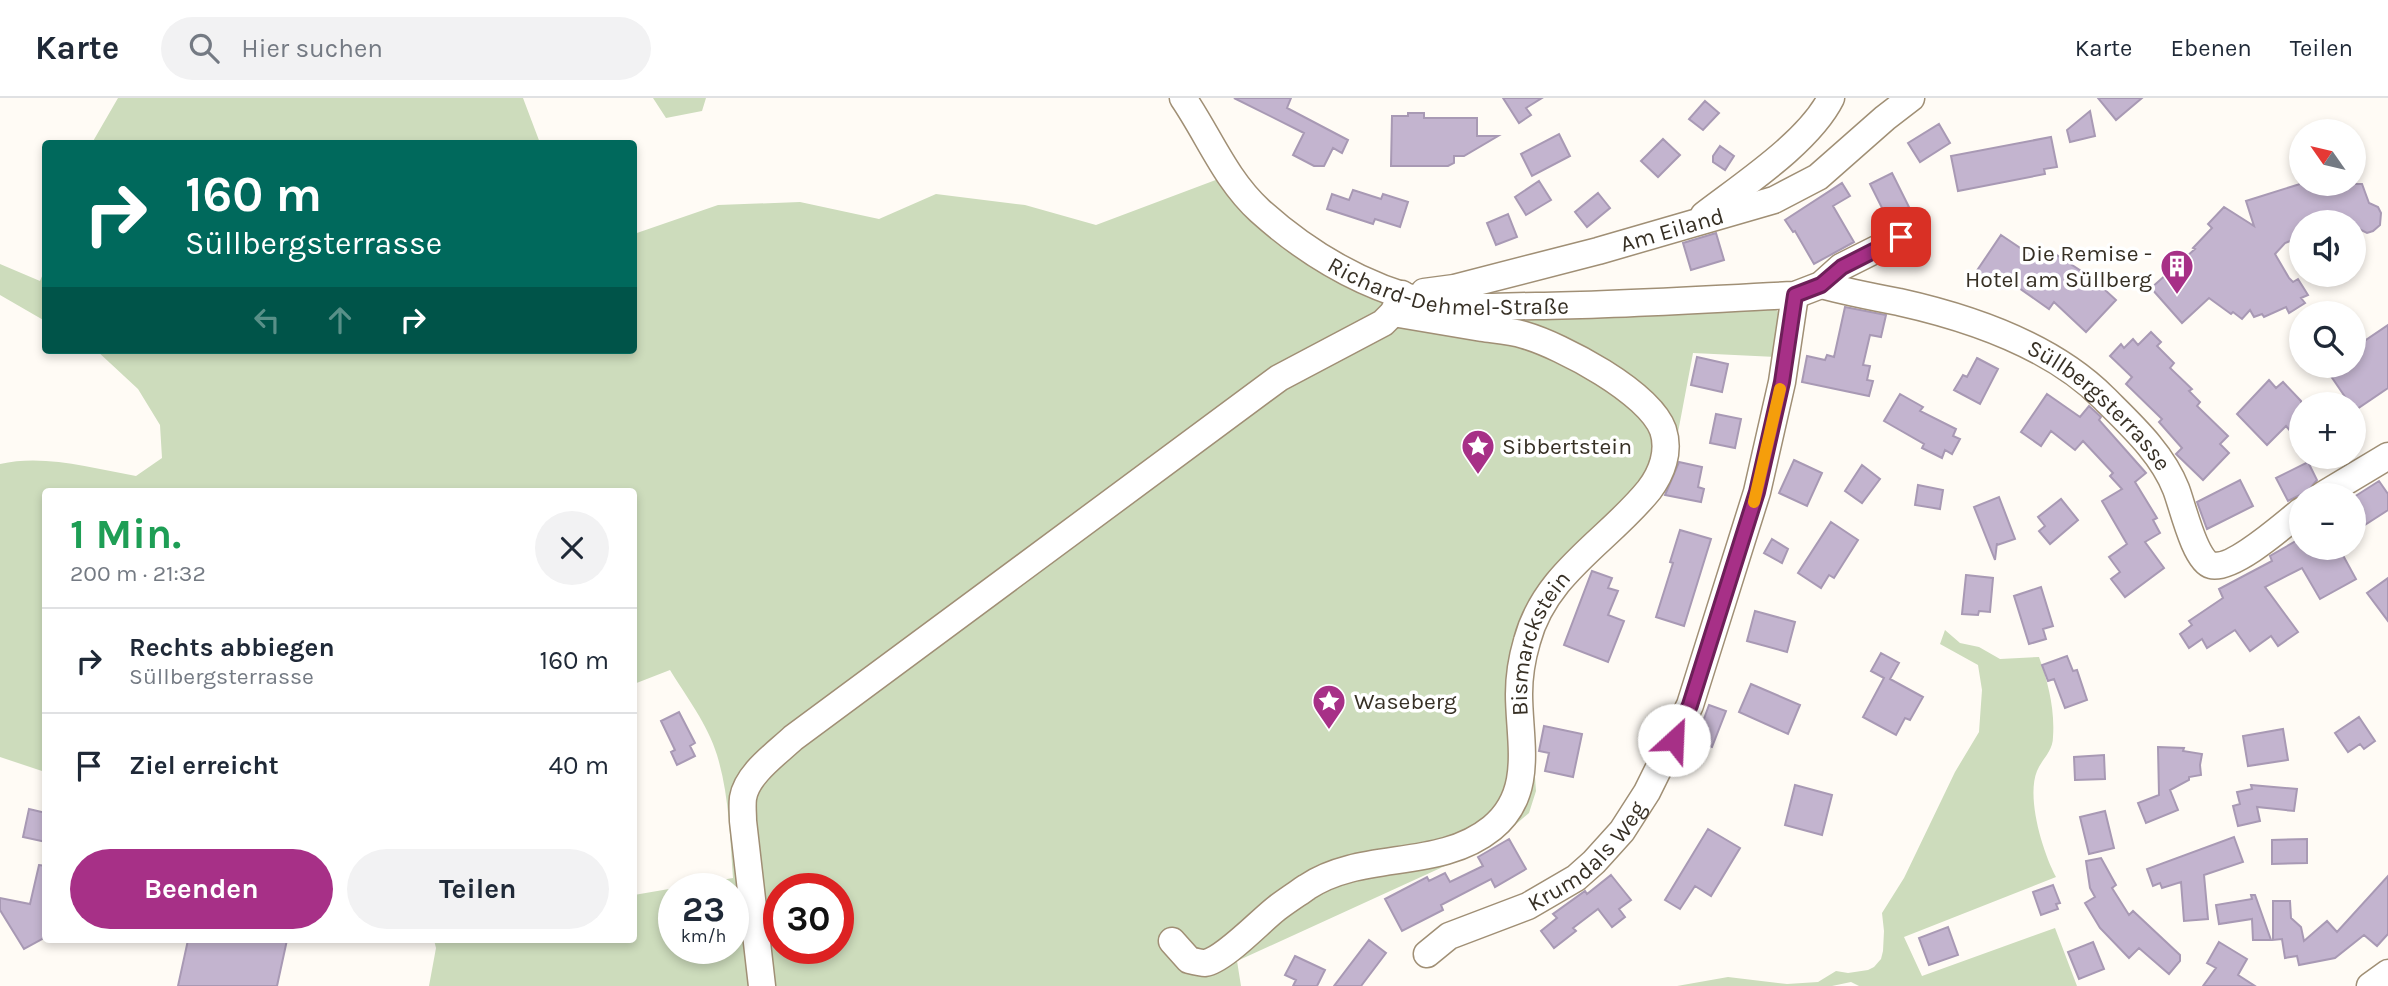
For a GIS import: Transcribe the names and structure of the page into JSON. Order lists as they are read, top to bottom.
{
  "streets": {
    "street": [
      "Am Eiland",
      "Richard-Dehmel-Straße",
      "Süllbergsterrasse",
      "Bismarckstein",
      "Krumdals Weg"
    ]
  },
  "crossings": [
    ["Am Eiland", "Richard-Dehmel-Straße"],
    ["Am Eiland", "Bismarckstein"],
    ["Richard-Dehmel-Straße", "Bismarckstein"],
    ["Richard-Dehmel-Straße", "Krumdals Weg"]
  ],
  "places": {
    "building": ["Die Remise - Hotel am Süllberg"],
    "place": ["Sibbertstein", "Waseberg"]
  },
  "north": "top left",
  "page": {
    "header": "Karte",
    "search": "Hier suchen",
    "nav": ["Karte", "Ebenen", "Teilen"],
    "map_buttons": ["+", "−"],
    "turn": ["160 m", "Süllbergsterrasse"],
    "heading": ["1 Min.", "200 m · 21:32"],
    "list": [
      {
        "name": "Rechts abbiegen",
        "note": "Süllbergsterrasse",
        "value": "160 m"
      },
      {
        "name": "Ziel erreicht",
        "value": "40 m"
      }
    ],
    "buttons": ["Beenden", "Teilen"],
    "speed": "23 km/h",
    "limit": "30"
  }
}
